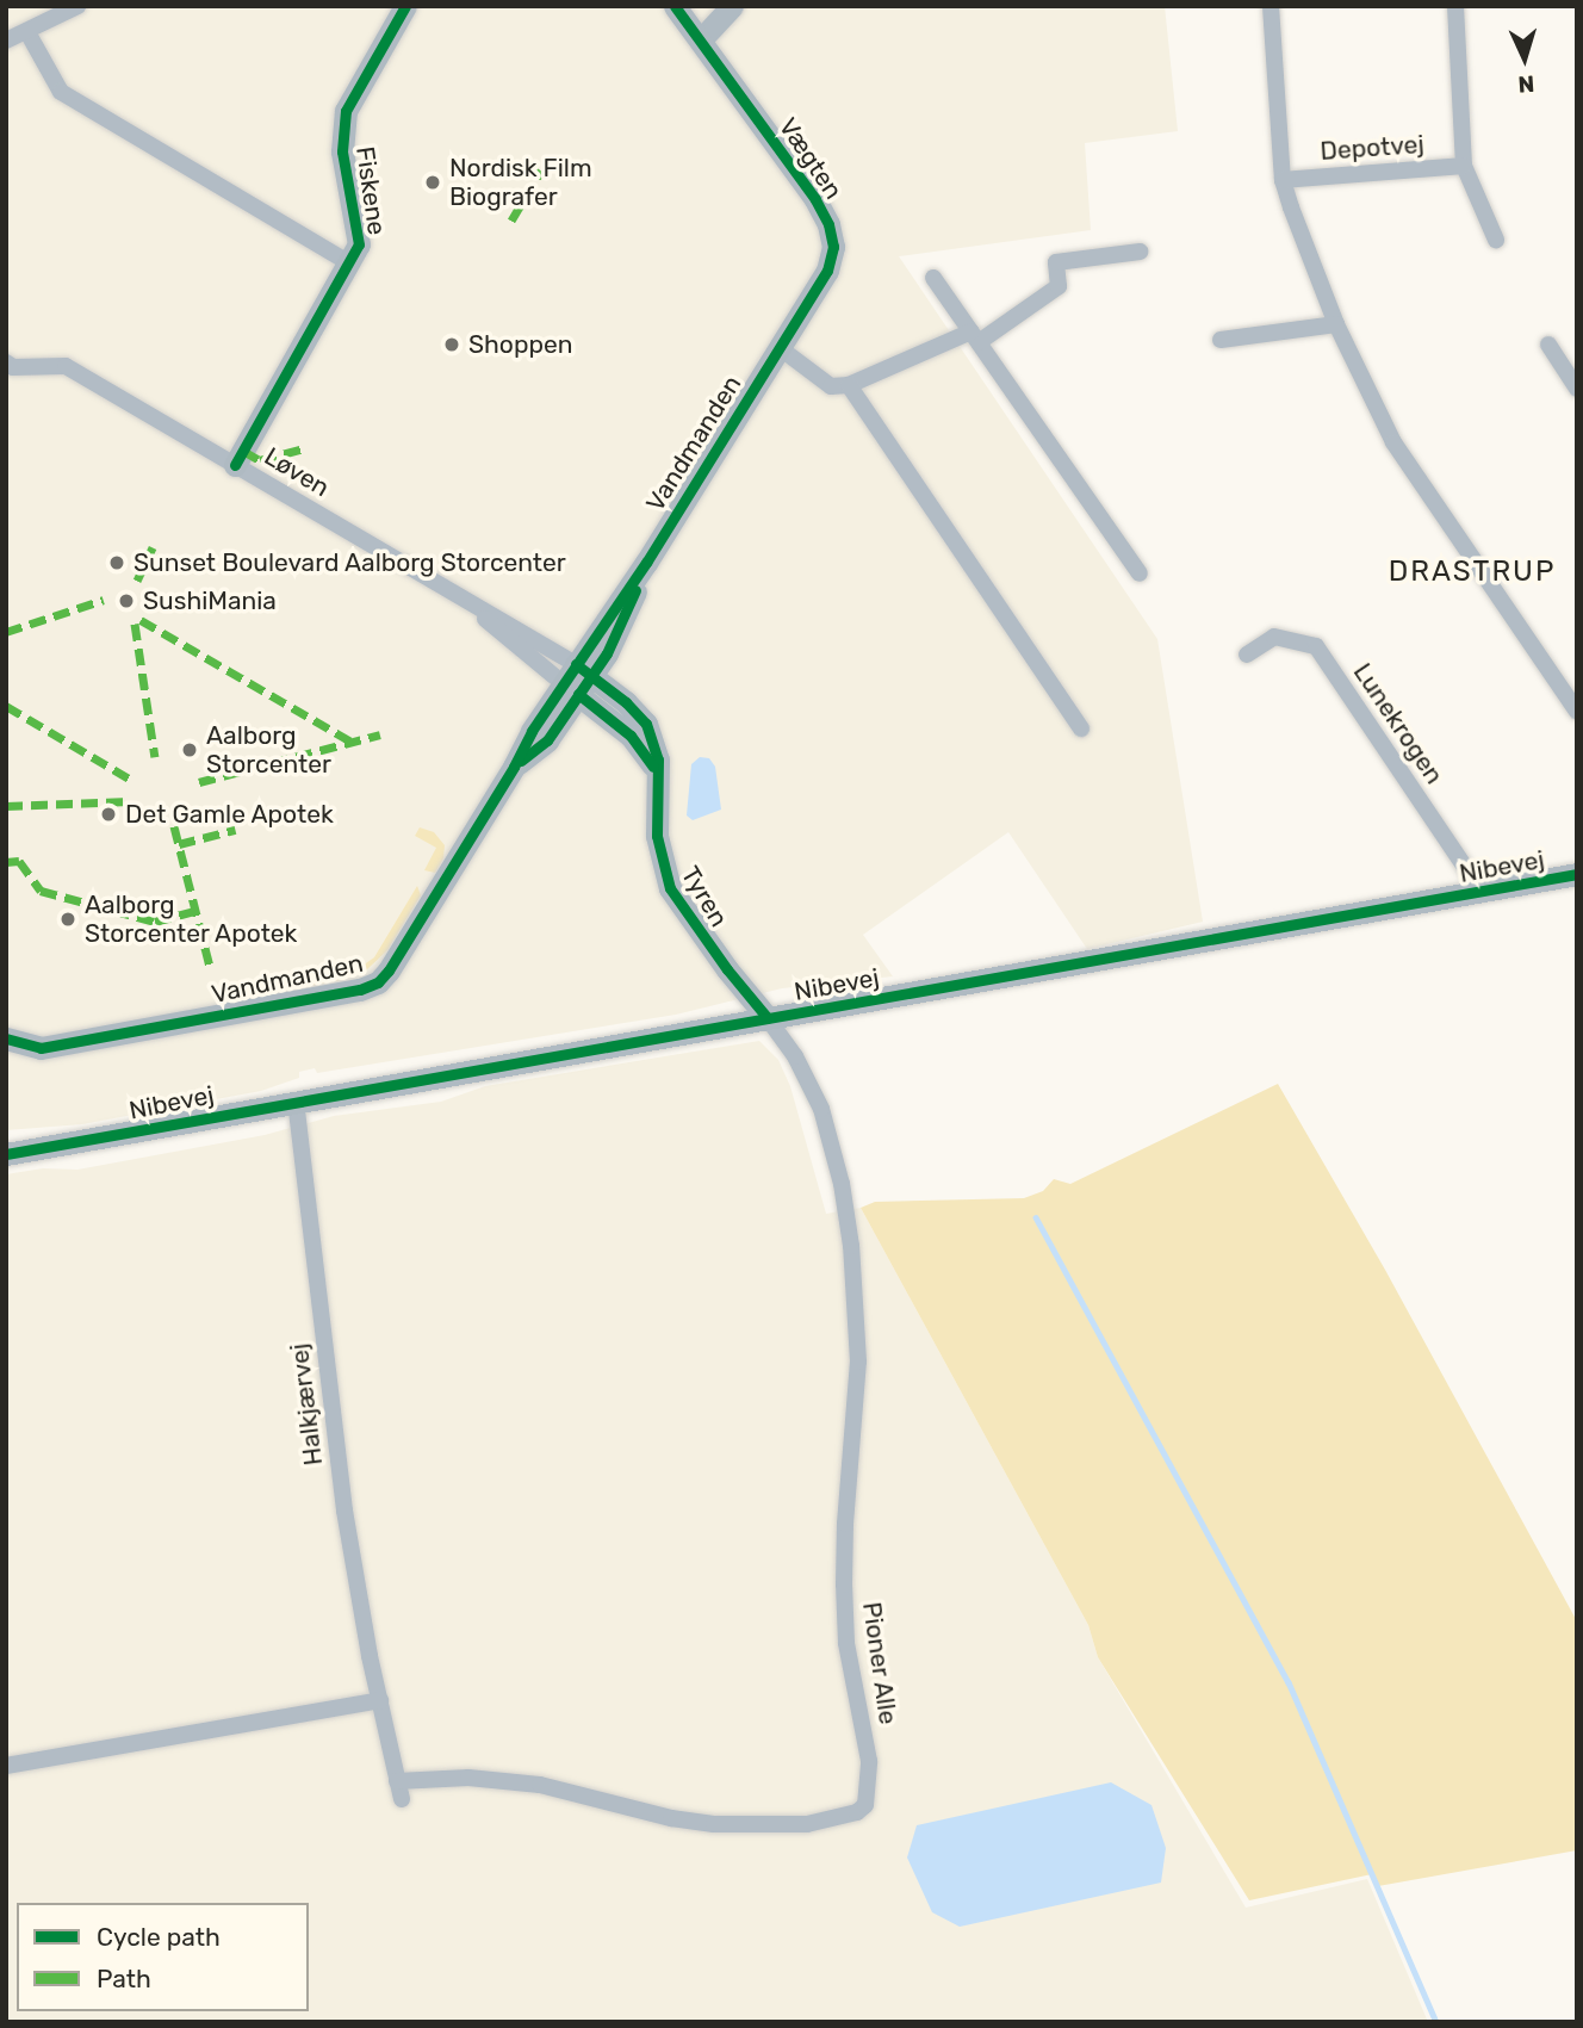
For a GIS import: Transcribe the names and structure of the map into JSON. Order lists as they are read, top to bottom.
{
  "streets": {
    "street": [
      "Depotvej",
      "Vægten",
      "Fiskene",
      "Vandmanden",
      "Løven",
      "Lunekrogen",
      "Nibevej",
      "Tyren",
      "Halkjærvej",
      "Pioner Alle"
    ]
  },
  "crossings": [
    ["Vægten", "Vandmanden"],
    ["Fiskene", "Løven"],
    ["Vandmanden", "Løven"],
    ["Vandmanden", "Tyren"],
    ["Løven", "Tyren"],
    ["Lunekrogen", "Nibevej"],
    ["Nibevej", "Tyren"],
    ["Nibevej", "Halkjærvej"],
    ["Nibevej", "Pioner Alle"],
    ["Tyren", "Pioner Alle"],
    ["Halkjærvej", "Pioner Alle"]
  ],
  "districts": ["DRASTRUP"],
  "places": [
    "Nordisk Film Biografer",
    "Shoppen",
    "Sunset Boulevard Aalborg Storcenter",
    "SushiMania",
    "Aalborg Storcenter",
    "Det Gamle Apotek",
    "Aalborg Storcenter Apotek"
  ],
  "legend": ["Cycle path", "Path"],
  "north": "bottom"
}
